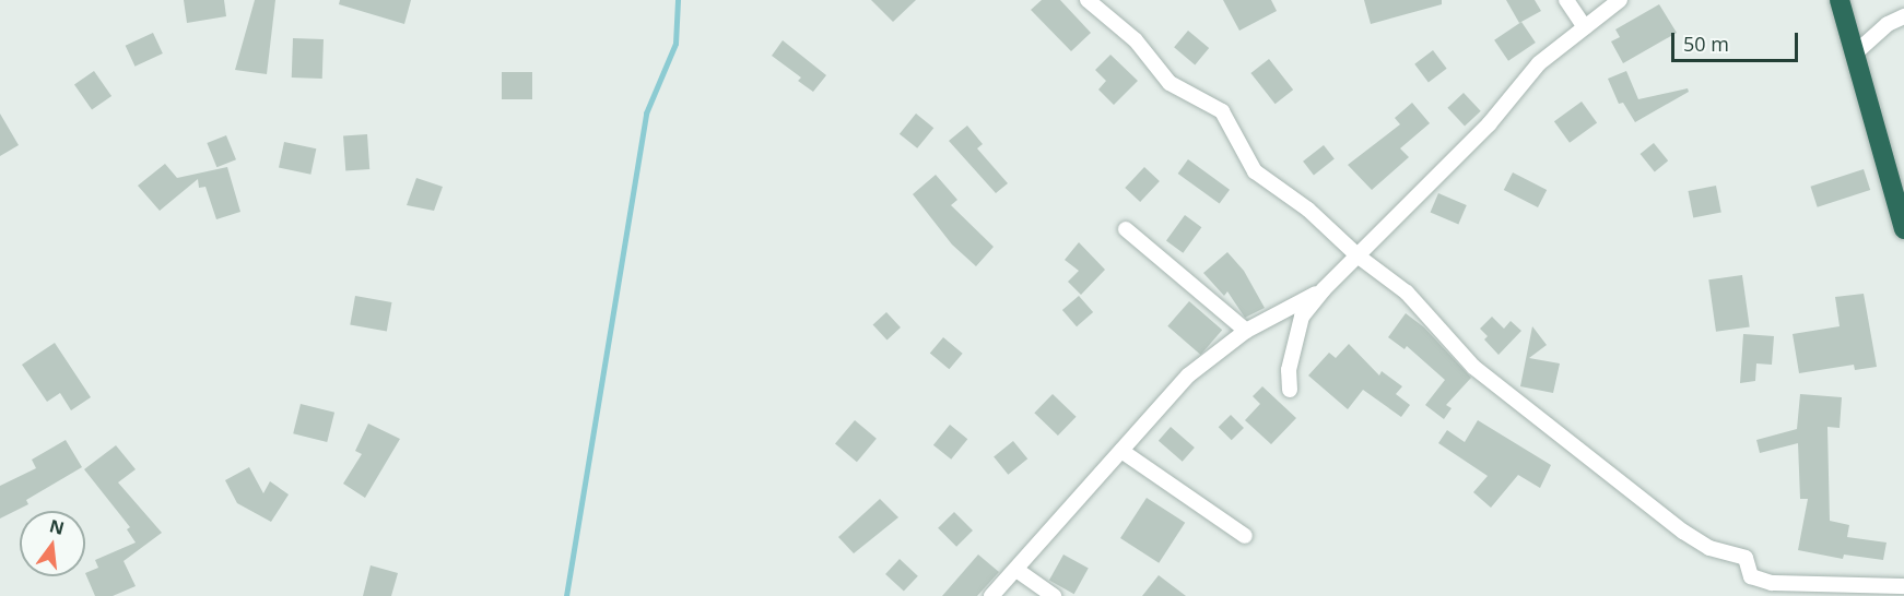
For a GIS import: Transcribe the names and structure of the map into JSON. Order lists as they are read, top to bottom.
{
  "scale_bar": "50 m",
  "north": "top"
}
